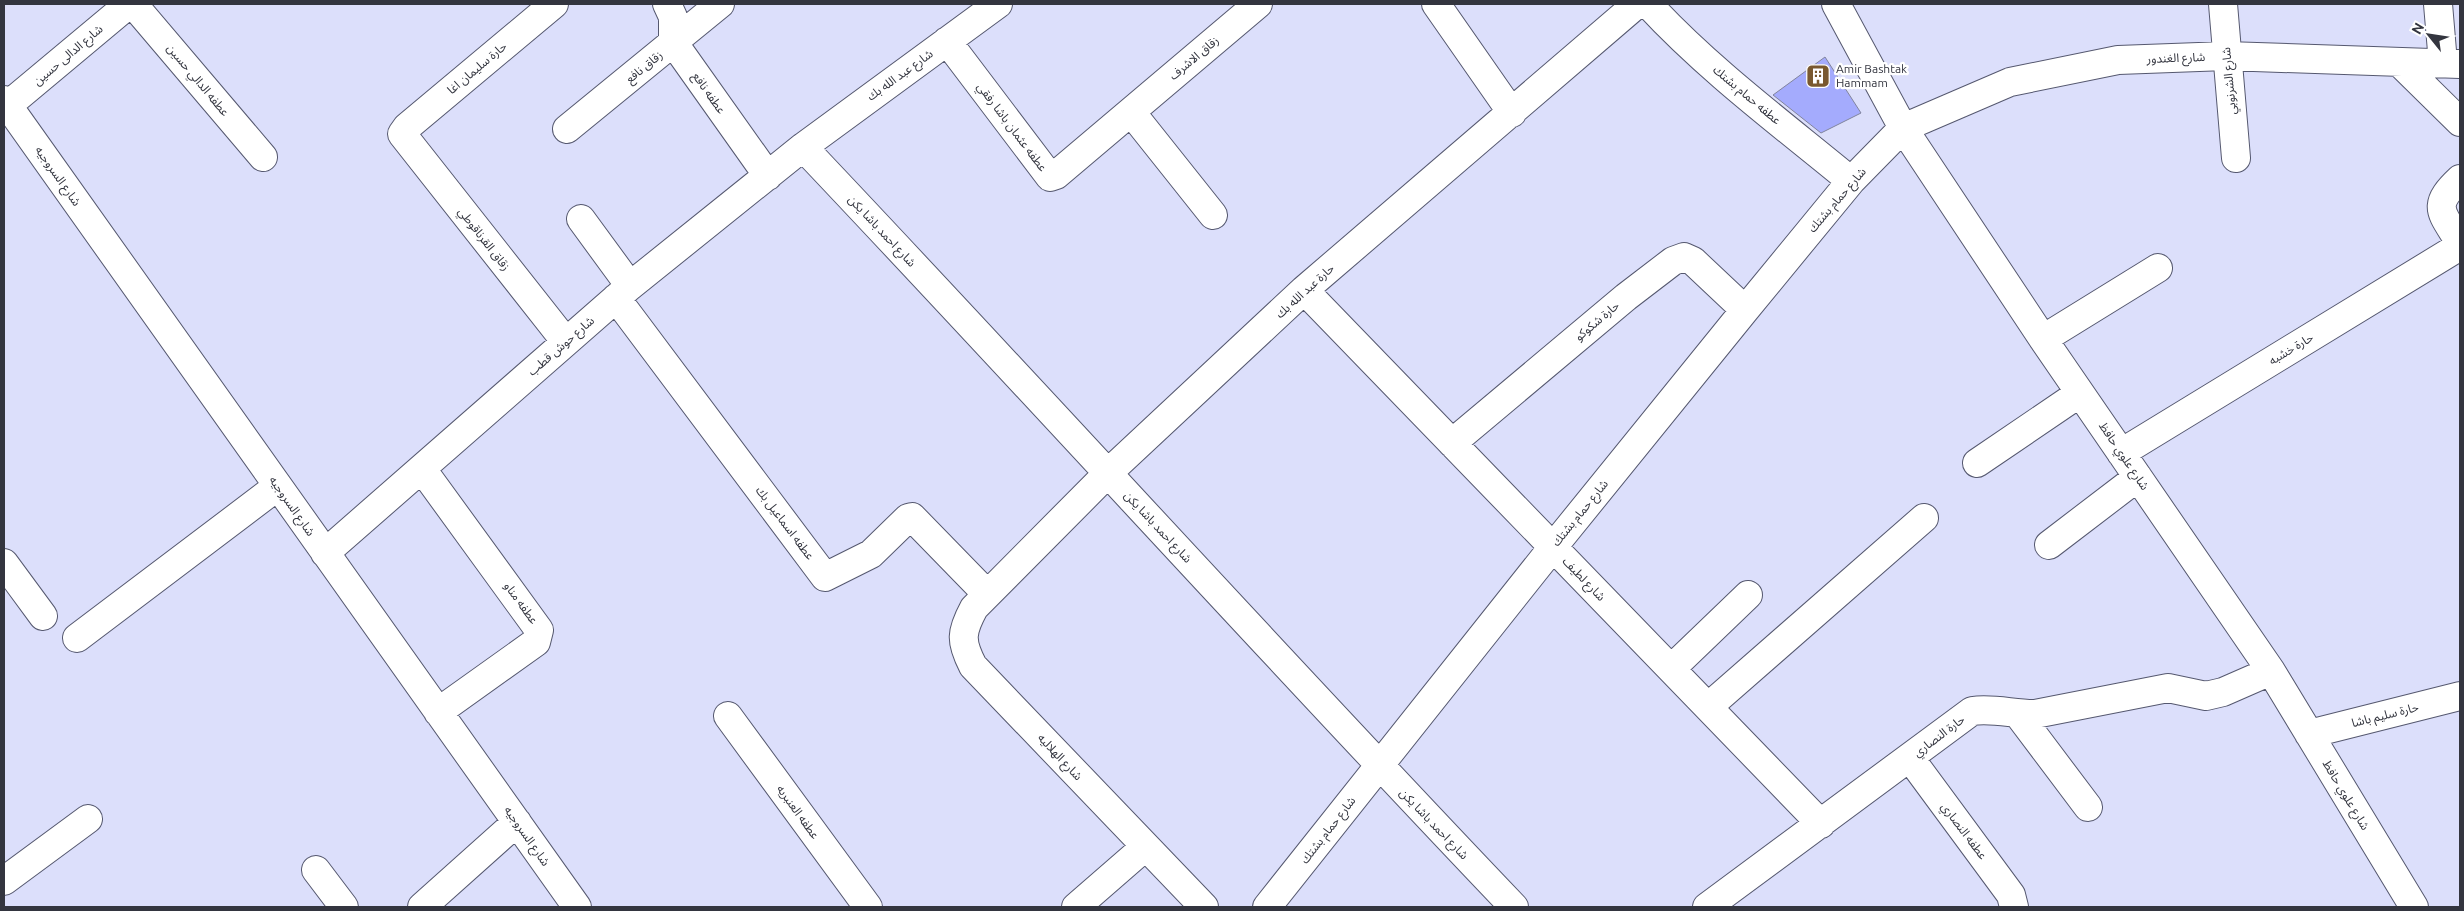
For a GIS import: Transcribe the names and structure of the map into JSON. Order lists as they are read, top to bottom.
{
  "streets": {
    "street": [
      "شارع الدالى حسين",
      "زقاق الاشرف",
      "شارع الغندور",
      "زقاق نافع",
      "حارة سليمان اغا",
      "شارع عبد الله بك",
      "عطفه الدالي حسين",
      "شارع الشرنوبي",
      "عطفه نافع",
      "عطفه حمام بشتك",
      "عطفه عثمان باشا رفقي",
      "شارع السروجيه",
      "شارع حمام بشتك",
      "شارع احمد باشا يكن",
      "زقاق القرناقوطي",
      "حارة عبد الله بك",
      "حارة شكوكو",
      "شارع حوش قطب",
      "حارة خشبه",
      "شارع علوي حافظ",
      "عطفه اسماعيل بك",
      "شارع لطيف",
      "عطفه مناو",
      "حارة سليم باشا",
      "حارة النصاري",
      "شارع الهلاليه",
      "عطفه العنبريه",
      "عطفه النصاري"
    ]
  },
  "crossings": [
    ["شارع الدالى حسين", "عطفه الدالي حسين"],
    ["شارع الدالى حسين", "شارع السروجيه"],
    ["زقاق الاشرف", "عطفه عثمان باشا رفقي"],
    ["شارع الغندور", "شارع الشرنوبي"],
    ["شارع الغندور", "شارع حمام بشتك"],
    ["شارع الغندور", "شارع علوي حافظ"],
    ["زقاق نافع", "عطفه نافع"],
    ["حارة سليمان اغا", "زقاق القرناقوطي"],
    ["شارع عبد الله بك", "عطفه عثمان باشا رفقي"],
    ["شارع عبد الله بك", "شارع احمد باشا يكن"],
    ["شارع عبد الله بك", "شارع حوش قطب"],
    ["عطفه نافع", "شارع حوش قطب"],
    ["عطفه حمام بشتك", "شارع حمام بشتك"],
    ["شارع السروجيه", "شارع حوش قطب"],
    ["شارع السروجيه", "عطفه مناو"],
    ["شارع حمام بشتك", "شارع احمد باشا يكن"],
    ["شارع حمام بشتك", "حارة شكوكو"],
    ["شارع حمام بشتك", "شارع علوي حافظ"],
    ["شارع حمام بشتك", "شارع لطيف"],
    ["شارع احمد باشا يكن", "حارة عبد الله بك"],
    ["شارع احمد باشا يكن", "شارع حوش قطب"],
    ["زقاق القرناقوطي", "شارع حوش قطب"],
    ["حارة عبد الله بك", "عطفه اسماعيل بك"],
    ["حارة عبد الله بك", "شارع لطيف"],
    ["حارة عبد الله بك", "شارع الهلاليه"],
    ["حارة شكوكو", "شارع لطيف"],
    ["شارع حوش قطب", "عطفه اسماعيل بك"],
    ["شارع حوش قطب", "عطفه مناو"],
    ["حارة خشبه", "شارع علوي حافظ"],
    ["شارع علوي حافظ", "حارة سليم باشا"],
    ["شارع علوي حافظ", "حارة النصاري"],
    ["عطفه اسماعيل بك", "شارع الهلاليه"],
    ["شارع لطيف", "حارة النصاري"],
    ["حارة النصاري", "عطفه النصاري"]
  ],
  "places": {
    "building": ["Amir Bashtak Hammam"]
  },
  "north": "top left"
}
